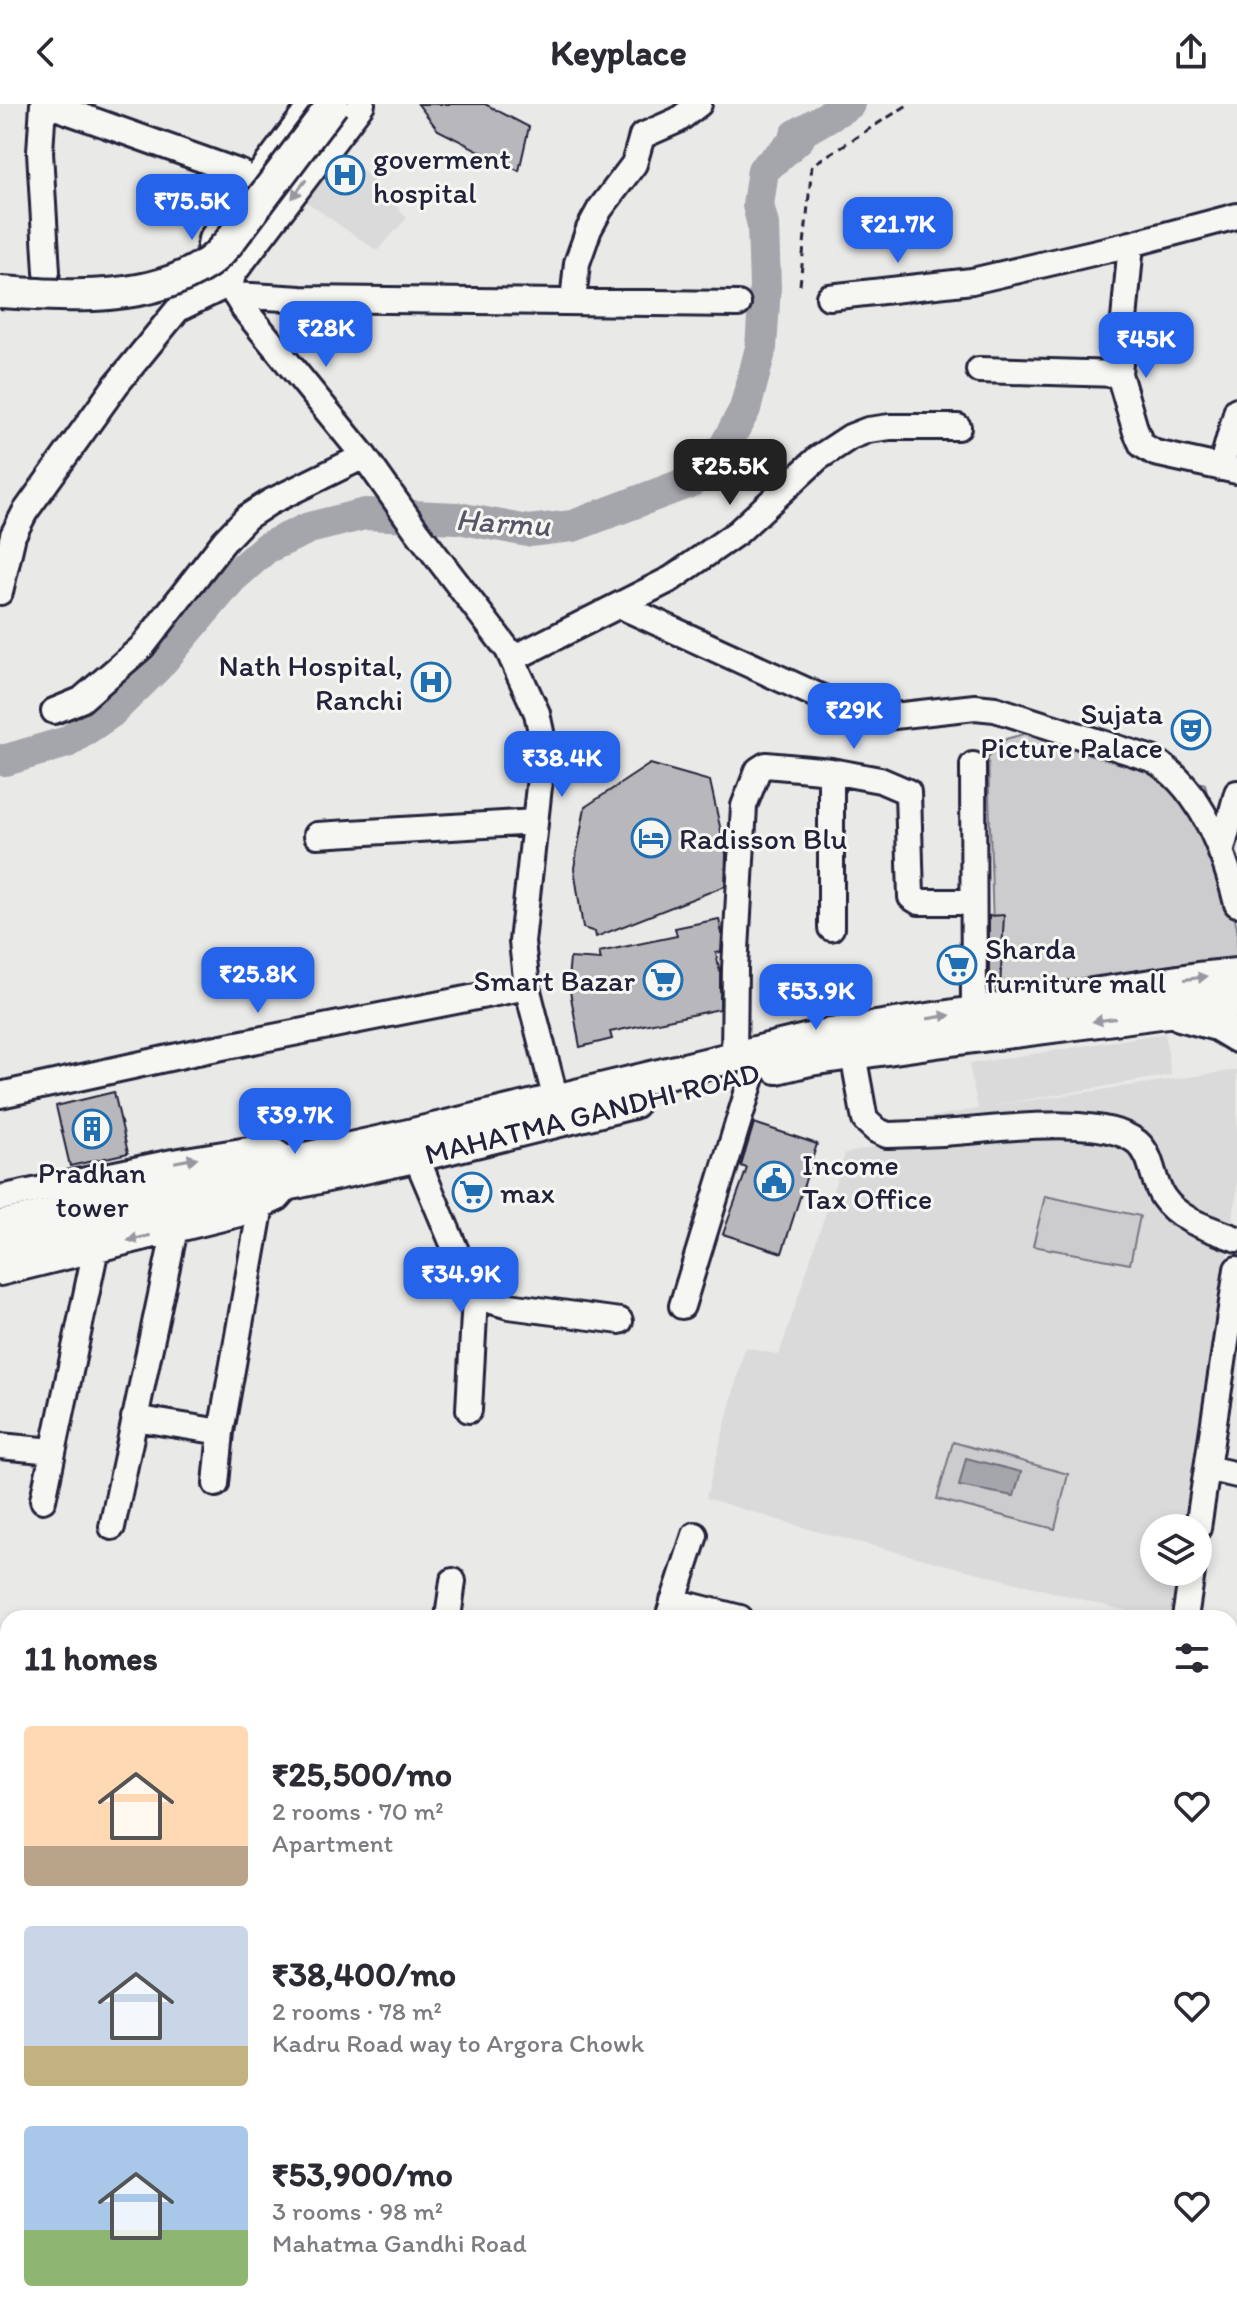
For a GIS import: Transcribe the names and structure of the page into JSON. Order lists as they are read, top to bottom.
{
  "streets": {
    "main road": ["MAHATMA GANDHI ROAD"]
  },
  "water": ["Harmu"],
  "places": {
    "hospital": ["goverment hospital", "Nath Hospital, Ranchi"],
    "theatre": ["Sujata Picture Palace"],
    "hotel": ["Radisson Blu"],
    "supermarket": ["Sharda furniture mall", "Smart Bazar", "max"],
    "building": ["Pradhan tower"],
    "public building": ["Income Tax Office"]
  },
  "page": {
    "header": "Keyplace",
    "price": [
      "₹75.5K",
      "₹21.7K",
      "₹28K",
      "₹45K",
      "₹25.5K",
      "₹29K",
      "₹38.4K",
      "₹25.8K",
      "₹53.9K",
      "₹39.7K",
      "₹34.9K"
    ],
    "heading": "11 homes",
    "list": [
      {
        "name": "₹25,500/mo",
        "note": "2 rooms · 70 m² · Apartment"
      },
      {
        "name": "₹38,400/mo",
        "note": "2 rooms · 78 m² · Kadru Road way to Argora Chowk"
      },
      {
        "name": "₹53,900/mo",
        "note": "3 rooms · 98 m² · Mahatma Gandhi Road"
      }
    ]
  }
}
